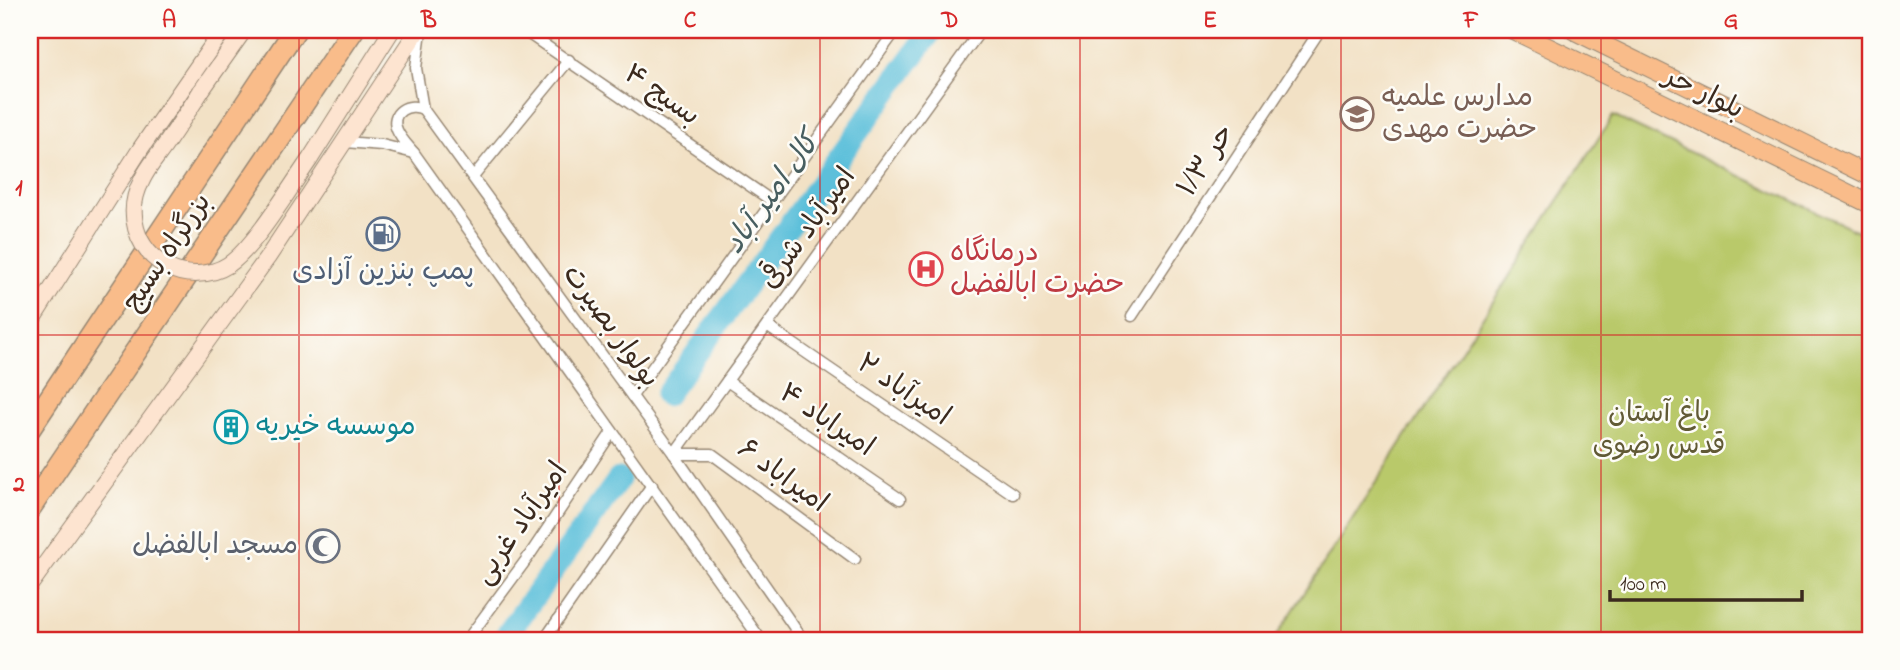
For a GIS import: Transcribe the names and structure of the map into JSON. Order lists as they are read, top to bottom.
{
  "streets": {
    "highway": ["بزرگراه بسیج"],
    "main road": ["بلوار حر"],
    "street": [
      "بسیج ۴",
      "حر ۱/۳",
      "امیرآباد شرقی",
      "بولوار بصیرت",
      "امیرآباد ۲",
      "امیراباد ۴",
      "امیراباد ۶",
      "امیرآباد غربی"
    ]
  },
  "crossings": [
    ["امیرآباد شرقی", "بولوار بصیرت"],
    ["امیرآباد شرقی", "امیرآباد ۲"],
    ["امیرآباد شرقی", "امیراباد ۴"],
    ["امیرآباد شرقی", "امیراباد ۶"],
    ["بولوار بصیرت", "امیراباد ۶"]
  ],
  "water": ["کال امیر آباد"],
  "parks": ["باغ آستان قدس رضوی"],
  "places": {
    "school or university": ["مدارس علمیه حضرت مهدی"],
    "fuel station": ["پمپ بنزین آزادی"],
    "hospital": ["درمانگاه حضرت ابالفضل"],
    "building": ["موسسه خیریه"],
    "mosque": ["مسجد ابالفضل"]
  },
  "scale_bar": "100 m",
  "grid": {
    "columns": [
      "A",
      "B",
      "C",
      "D",
      "E",
      "F",
      "G"
    ],
    "rows": ["1", "2"]
  }
}
